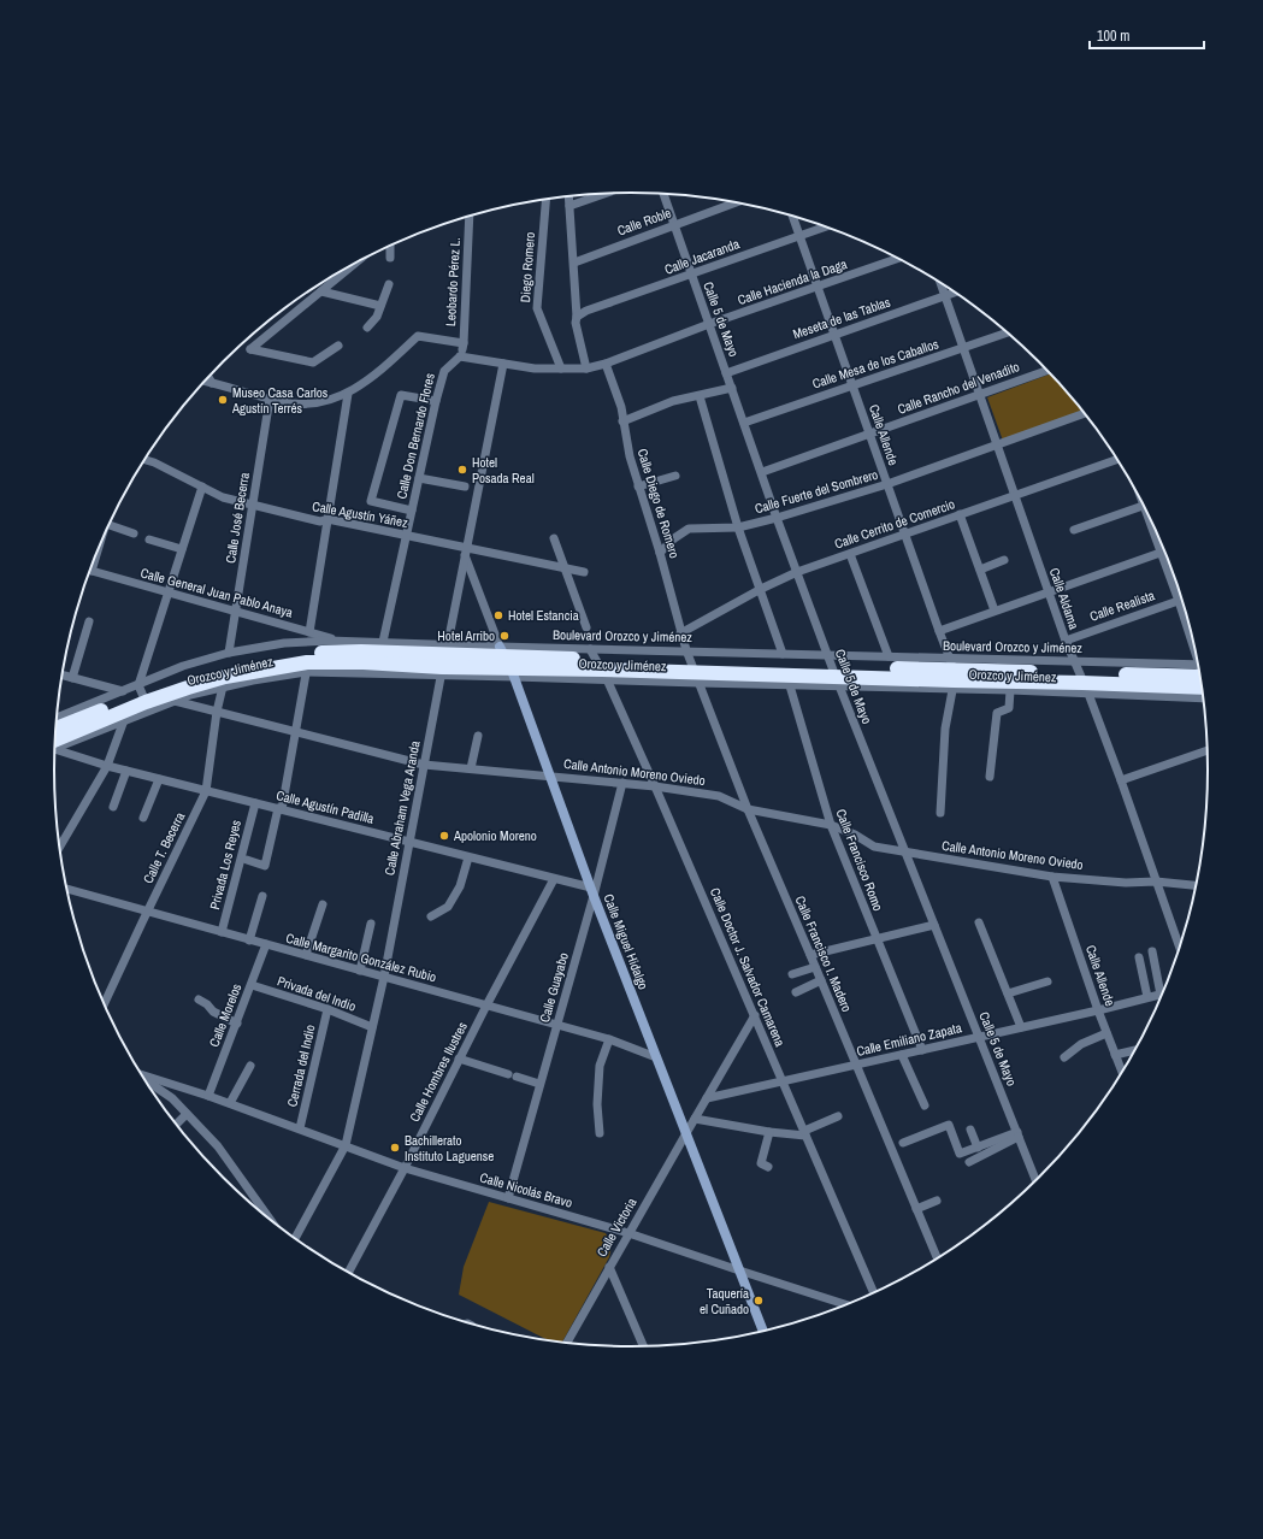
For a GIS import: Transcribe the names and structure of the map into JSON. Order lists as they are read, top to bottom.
{
  "streets": {
    "highway": ["Orozco y Jiménez"],
    "street": [
      "Calle Roble",
      "Calle Jacaranda",
      "Diego Romero",
      "Leobardo Pérez L.",
      "Calle Hacienda la Daga",
      "Meseta de las Tablas",
      "Calle 5 de Mayo",
      "Calle Mesa de los Caballos",
      "Calle Rancho del Venadito",
      "Calle Allende",
      "Calle Don Bernardo Flores",
      "Calle Fuerte del Sombrero",
      "Calle Diego de Romero",
      "Calle Agustín Yáñez",
      "Calle José Becerra",
      "Calle Cerrito de Comercio",
      "Calle General Juan Pablo Anaya",
      "Calle Aldama",
      "Calle Realista",
      "Boulevard Orozco y Jiménez",
      "Calle Antonio Moreno Oviedo",
      "Calle Agustín Padilla",
      "Calle Abraham Vega Aranda",
      "Calle T. Becerra",
      "Calle Francisco Romo",
      "Privada Los Reyes",
      "Calle Miguel Hidalgo",
      "Calle Francisco I. Madero",
      "Calle Margarito González Rubio",
      "Calle Doctor J. Salvador Camarena",
      "Calle Guayabo",
      "Privada del Indio",
      "Calle Morelos",
      "Calle Emiliano Zapata",
      "Cerrada del Indio",
      "Calle Hombres Ilustres",
      "Calle Nicolás Bravo",
      "Calle Victoria"
    ]
  },
  "crossings": [
    ["Calle Roble", "Calle 5 de Mayo"],
    ["Calle Jacaranda", "Calle 5 de Mayo"],
    ["Calle Jacaranda", "Calle Allende"],
    ["Diego Romero", "Calle Hacienda la Daga"],
    ["Leobardo Pérez L.", "Calle Hacienda la Daga"],
    ["Leobardo Pérez L.", "Calle Don Bernardo Flores"],
    ["Calle Hacienda la Daga", "Calle 5 de Mayo"],
    ["Calle Hacienda la Daga", "Calle Allende"],
    ["Calle Hacienda la Daga", "Calle Don Bernardo Flores"],
    ["Calle Hacienda la Daga", "Calle Diego de Romero"],
    ["Calle Hacienda la Daga", "Calle Abraham Vega Aranda"],
    ["Meseta de las Tablas", "Calle 5 de Mayo"],
    ["Meseta de las Tablas", "Calle Allende"],
    ["Meseta de las Tablas", "Calle Aldama"],
    ["Calle 5 de Mayo", "Calle Mesa de los Caballos"],
    ["Calle 5 de Mayo", "Calle Rancho del Venadito"],
    ["Calle 5 de Mayo", "Calle Fuerte del Sombrero"],
    ["Calle 5 de Mayo", "Calle Cerrito de Comercio"],
    ["Calle 5 de Mayo", "Boulevard Orozco y Jiménez"],
    ["Calle 5 de Mayo", "Orozco y Jiménez"],
    ["Calle 5 de Mayo", "Calle Antonio Moreno Oviedo"],
    ["Calle 5 de Mayo", "Calle Emiliano Zapata"],
    ["Calle Mesa de los Caballos", "Calle Allende"],
    ["Calle Mesa de los Caballos", "Calle Aldama"],
    ["Calle Rancho del Venadito", "Calle Allende"],
    ["Calle Rancho del Venadito", "Calle Aldama"],
    ["Calle Allende", "Calle Fuerte del Sombrero"],
    ["Calle Allende", "Calle Cerrito de Comercio"],
    ["Calle Allende", "Boulevard Orozco y Jiménez"],
    ["Calle Allende", "Orozco y Jiménez"],
    ["Calle Allende", "Calle Antonio Moreno Oviedo"],
    ["Calle Allende", "Calle Emiliano Zapata"],
    ["Calle Don Bernardo Flores", "Calle Agustín Yáñez"],
    ["Calle Don Bernardo Flores", "Boulevard Orozco y Jiménez"],
    ["Calle Fuerte del Sombrero", "Calle Diego de Romero"],
    ["Calle Fuerte del Sombrero", "Calle Aldama"],
    ["Calle Diego de Romero", "Calle Cerrito de Comercio"],
    ["Calle Diego de Romero", "Boulevard Orozco y Jiménez"],
    ["Calle Diego de Romero", "Orozco y Jiménez"],
    ["Calle Diego de Romero", "Calle Francisco I. Madero"],
    ["Calle Agustín Yáñez", "Calle José Becerra"],
    ["Calle Agustín Yáñez", "Calle Abraham Vega Aranda"],
    ["Calle Agustín Yáñez", "Calle Miguel Hidalgo"],
    ["Calle José Becerra", "Calle General Juan Pablo Anaya"],
    ["Calle José Becerra", "Boulevard Orozco y Jiménez"],
    ["Calle Cerrito de Comercio", "Calle Aldama"],
    ["Calle General Juan Pablo Anaya", "Boulevard Orozco y Jiménez"],
    ["Calle Aldama", "Calle Realista"],
    ["Calle Aldama", "Boulevard Orozco y Jiménez"],
    ["Calle Aldama", "Orozco y Jiménez"],
    ["Calle Aldama", "Calle Antonio Moreno Oviedo"],
    ["Boulevard Orozco y Jiménez", "Orozco y Jiménez"],
    ["Boulevard Orozco y Jiménez", "Calle Abraham Vega Aranda"],
    ["Boulevard Orozco y Jiménez", "Calle Miguel Hidalgo"],
    ["Boulevard Orozco y Jiménez", "Calle Francisco I. Madero"],
    ["Boulevard Orozco y Jiménez", "Calle Doctor J. Salvador Camarena"],
    ["Orozco y Jiménez", "Calle Antonio Moreno Oviedo"],
    ["Orozco y Jiménez", "Calle Abraham Vega Aranda"],
    ["Orozco y Jiménez", "Calle T. Becerra"],
    ["Orozco y Jiménez", "Calle Francisco Romo"],
    ["Orozco y Jiménez", "Calle Miguel Hidalgo"],
    ["Orozco y Jiménez", "Calle Francisco I. Madero"],
    ["Orozco y Jiménez", "Calle Doctor J. Salvador Camarena"],
    ["Calle Antonio Moreno Oviedo", "Calle Abraham Vega Aranda"],
    ["Calle Antonio Moreno Oviedo", "Calle T. Becerra"],
    ["Calle Antonio Moreno Oviedo", "Calle Francisco Romo"],
    ["Calle Antonio Moreno Oviedo", "Calle Miguel Hidalgo"],
    ["Calle Antonio Moreno Oviedo", "Calle Francisco I. Madero"],
    ["Calle Antonio Moreno Oviedo", "Calle Doctor J. Salvador Camarena"],
    ["Calle Antonio Moreno Oviedo", "Calle Guayabo"],
    ["Calle Agustín Padilla", "Calle Abraham Vega Aranda"],
    ["Calle Agustín Padilla", "Calle T. Becerra"],
    ["Calle Agustín Padilla", "Privada Los Reyes"],
    ["Calle Agustín Padilla", "Calle Miguel Hidalgo"],
    ["Calle Agustín Padilla", "Calle Guayabo"],
    ["Calle Agustín Padilla", "Calle Hombres Ilustres"],
    ["Calle Abraham Vega Aranda", "Calle Miguel Hidalgo"],
    ["Calle Abraham Vega Aranda", "Calle Margarito González Rubio"],
    ["Calle Abraham Vega Aranda", "Privada del Indio"],
    ["Calle Abraham Vega Aranda", "Calle Nicolás Bravo"],
    ["Calle T. Becerra", "Calle Margarito González Rubio"],
    ["Calle Francisco Romo", "Calle Emiliano Zapata"],
    ["Privada Los Reyes", "Calle Margarito González Rubio"],
    ["Calle Miguel Hidalgo", "Calle Margarito González Rubio"],
    ["Calle Miguel Hidalgo", "Calle Guayabo"],
    ["Calle Miguel Hidalgo", "Calle Nicolás Bravo"],
    ["Calle Miguel Hidalgo", "Calle Victoria"],
    ["Calle Francisco I. Madero", "Calle Emiliano Zapata"],
    ["Calle Margarito González Rubio", "Calle Guayabo"],
    ["Calle Margarito González Rubio", "Calle Morelos"],
    ["Calle Margarito González Rubio", "Calle Hombres Ilustres"],
    ["Calle Doctor J. Salvador Camarena", "Calle Emiliano Zapata"],
    ["Calle Doctor J. Salvador Camarena", "Calle Victoria"],
    ["Calle Guayabo", "Calle Nicolás Bravo"],
    ["Privada del Indio", "Calle Morelos"],
    ["Privada del Indio", "Cerrada del Indio"],
    ["Calle Morelos", "Calle Nicolás Bravo"],
    ["Calle Emiliano Zapata", "Calle Victoria"],
    ["Cerrada del Indio", "Calle Nicolás Bravo"],
    ["Calle Hombres Ilustres", "Calle Nicolás Bravo"],
    ["Calle Nicolás Bravo", "Calle Victoria"]
  ],
  "places": [
    "Museo Casa Carlos Agustín Terrés",
    "Hotel Posada Real",
    "Hotel Estancia",
    "Hotel Arribo",
    "Apolonio Moreno",
    "Bachillerato Instituto Laguense",
    "Taquería el Cuñado"
  ],
  "scale_bar": "100 m"
}
